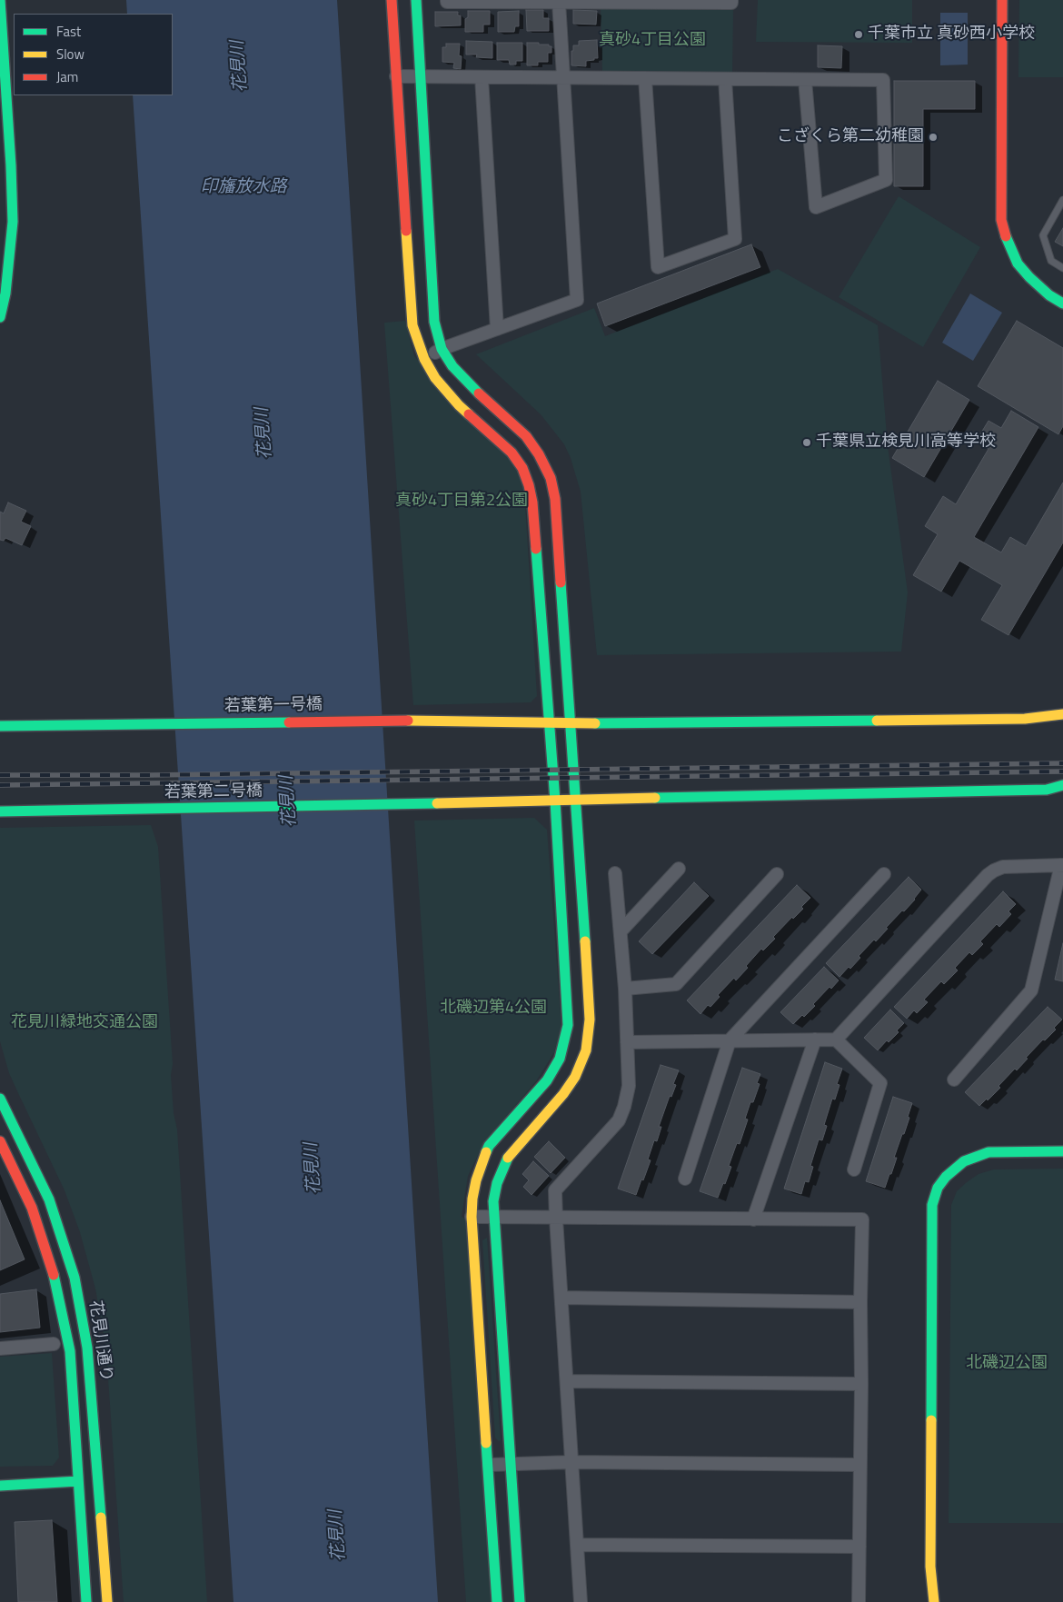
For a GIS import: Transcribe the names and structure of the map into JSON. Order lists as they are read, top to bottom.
{
  "streets": {
    "street": ["若葉第一号橋", "若葉第二号橋", "花見川通り"]
  },
  "water": ["花見川", "印旛放水路"],
  "parks": [
    "真砂4丁目公園",
    "真砂4丁目第2公園",
    "北磯辺第4公園",
    "花見川緑地交通公園",
    "北磯辺公園"
  ],
  "places": ["千葉市立 真砂西小学校", "こざくら第二幼稚園", "千葉県立検見川高等学校"],
  "legend": ["Fast", "Slow", "Jam"]
}
